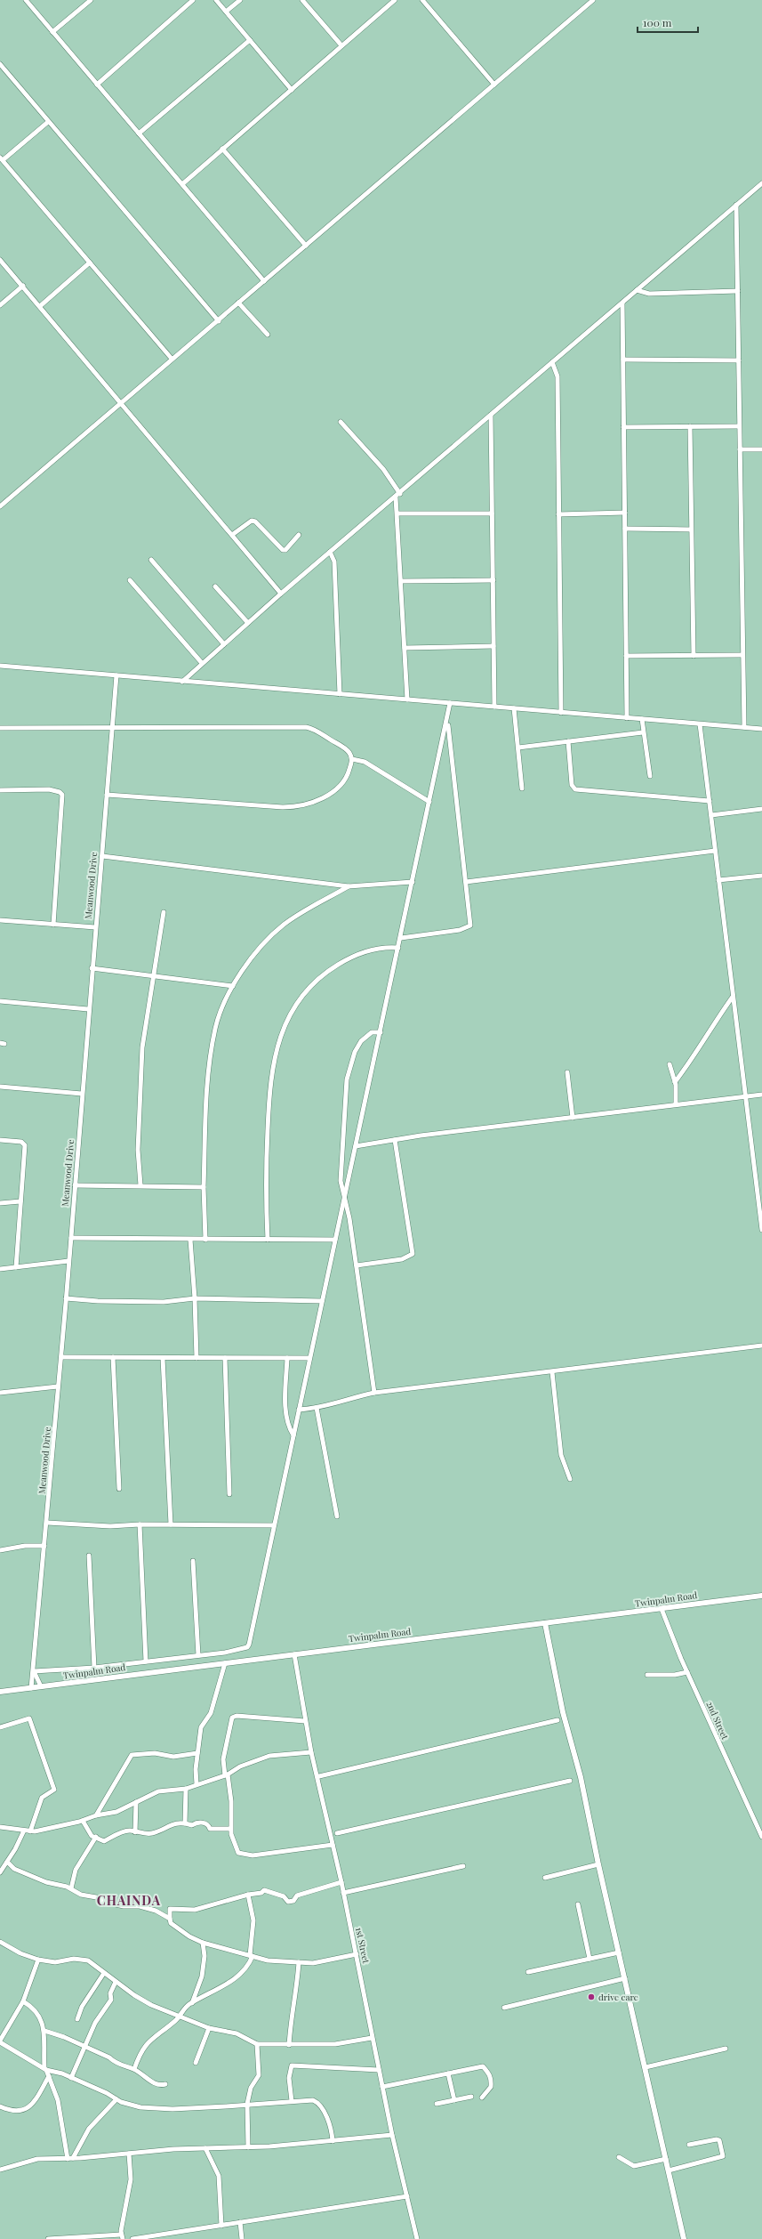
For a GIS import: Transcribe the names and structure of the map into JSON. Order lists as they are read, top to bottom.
{
  "streets": {
    "main road": ["Twinpalm Road"],
    "street": ["Meanwood Drive", "2nd Street", "1st Street"]
  },
  "crossings": [
    ["Meanwood Drive", "Twinpalm Road"],
    ["Twinpalm Road", "2nd Street"],
    ["Twinpalm Road", "1st Street"]
  ],
  "districts": ["CHAINDA"],
  "places": ["drive care"],
  "scale_bar": "100 m"
}
